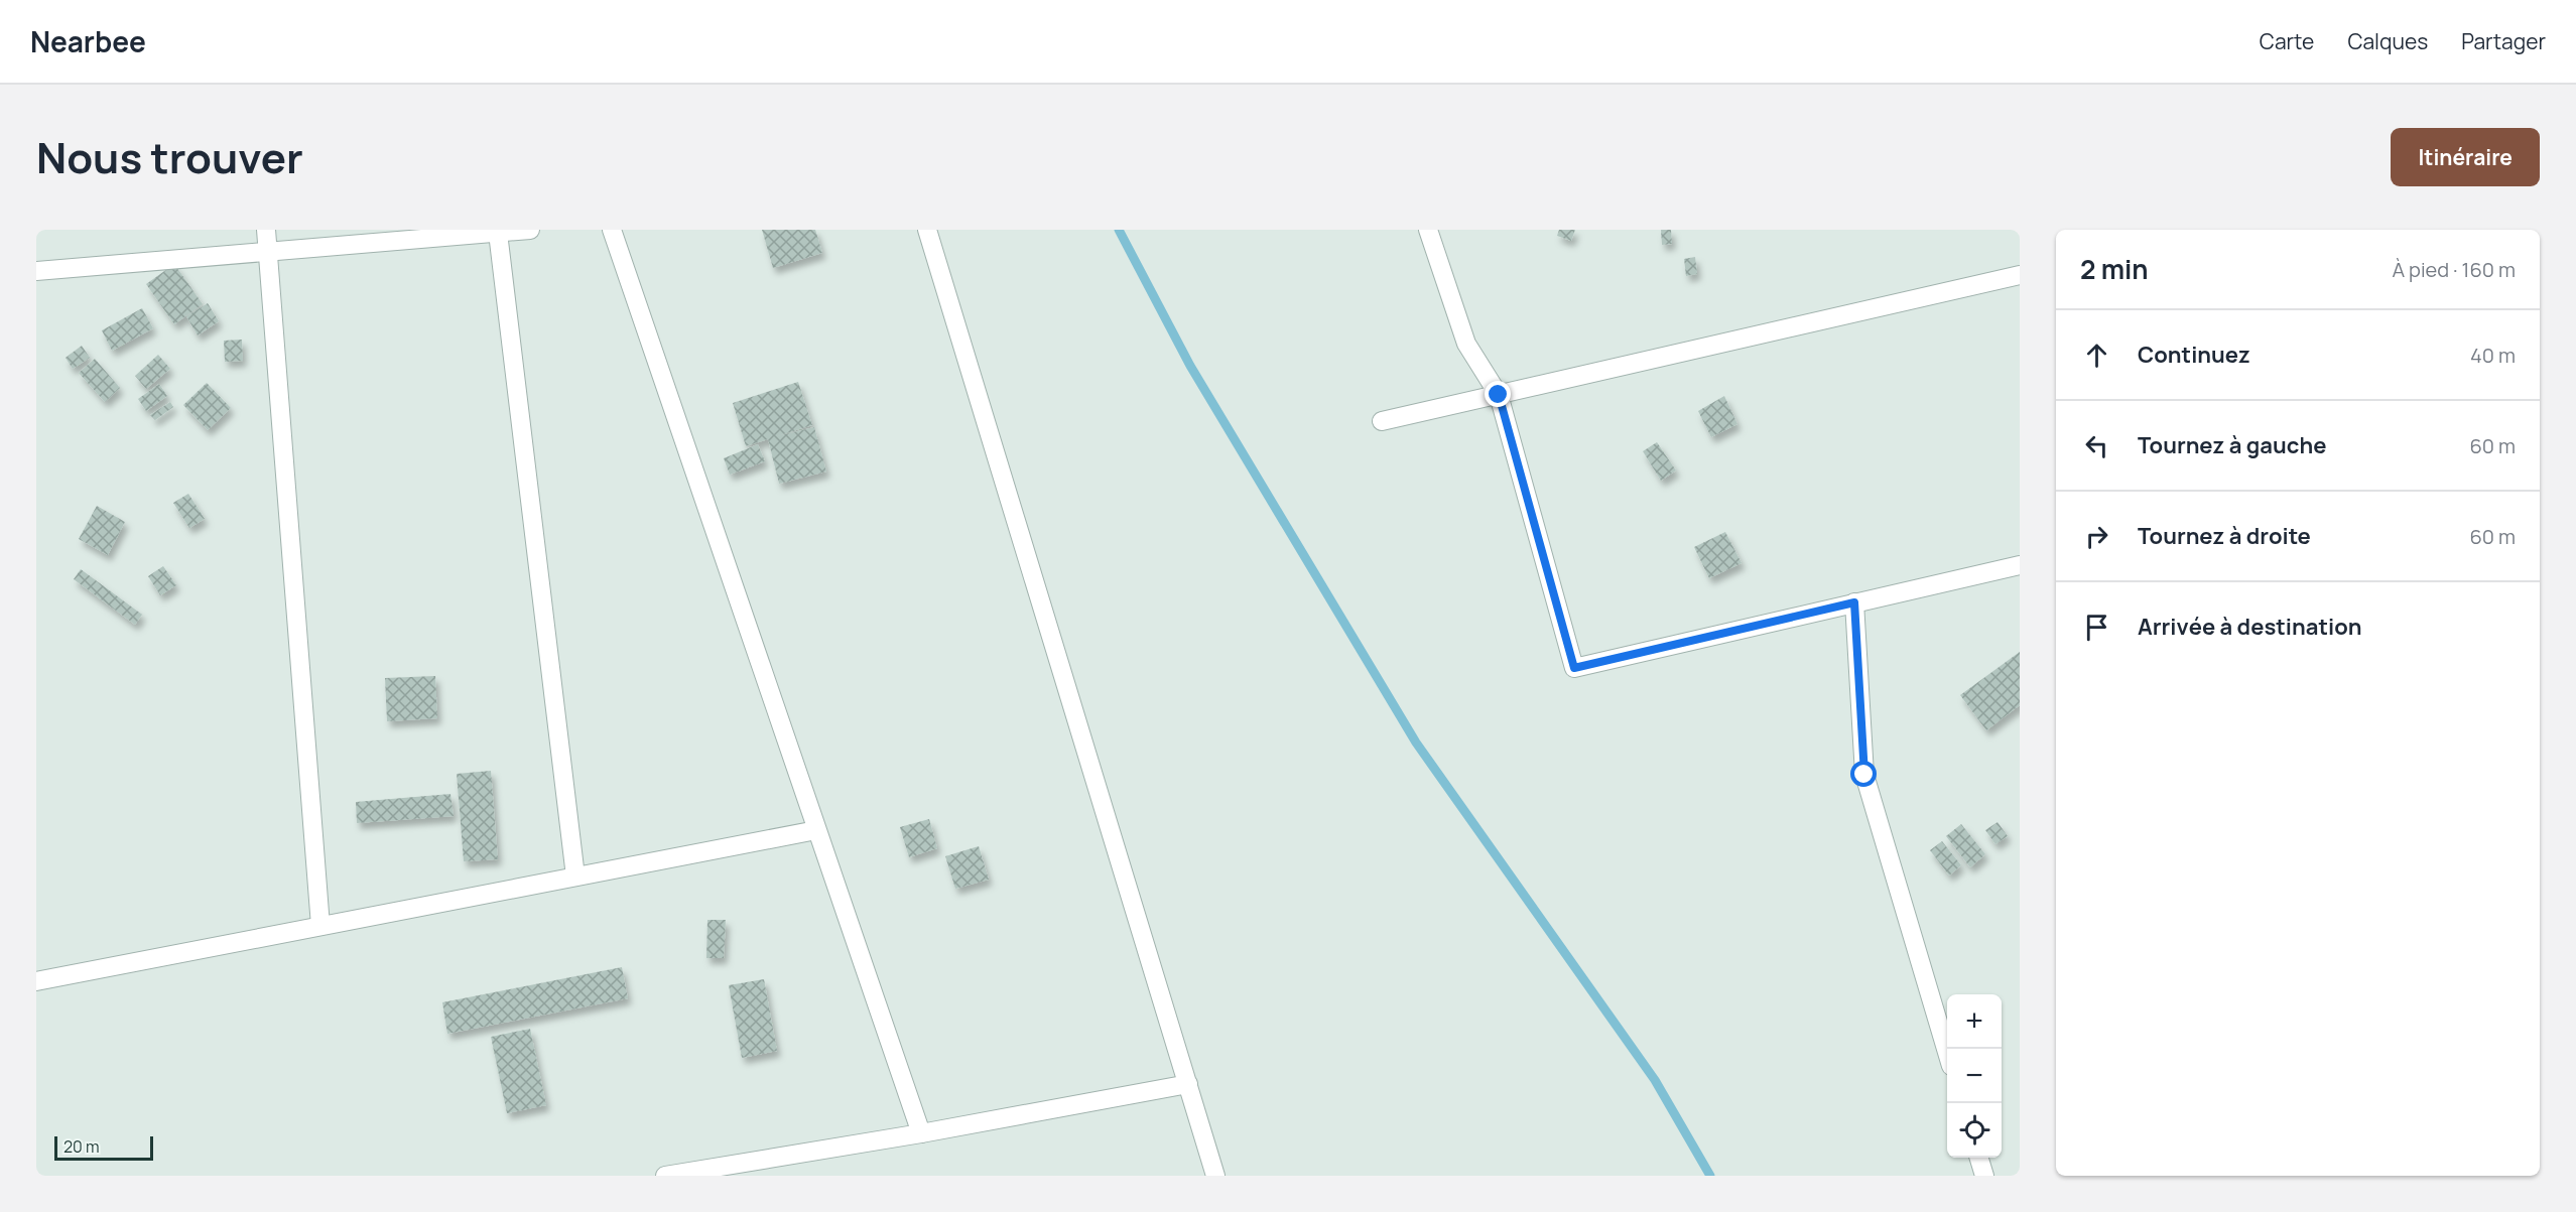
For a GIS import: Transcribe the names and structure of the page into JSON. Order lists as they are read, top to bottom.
{
  "scale_bar": "20 m",
  "page": {
    "header": "Nearbee",
    "nav": ["Carte", "Calques", "Partager"],
    "title": "Nous trouver",
    "buttons": "Itinéraire",
    "heading": ["2 min", "À pied · 160 m"],
    "list": [
      ["Continuez", "40 m"],
      ["Tournez à gauche", "60 m"],
      ["Tournez à droite", "60 m"],
      "Arrivée à destination"
    ],
    "map_buttons": ["+", "−"],
    "scale": "20 m"
  }
}
